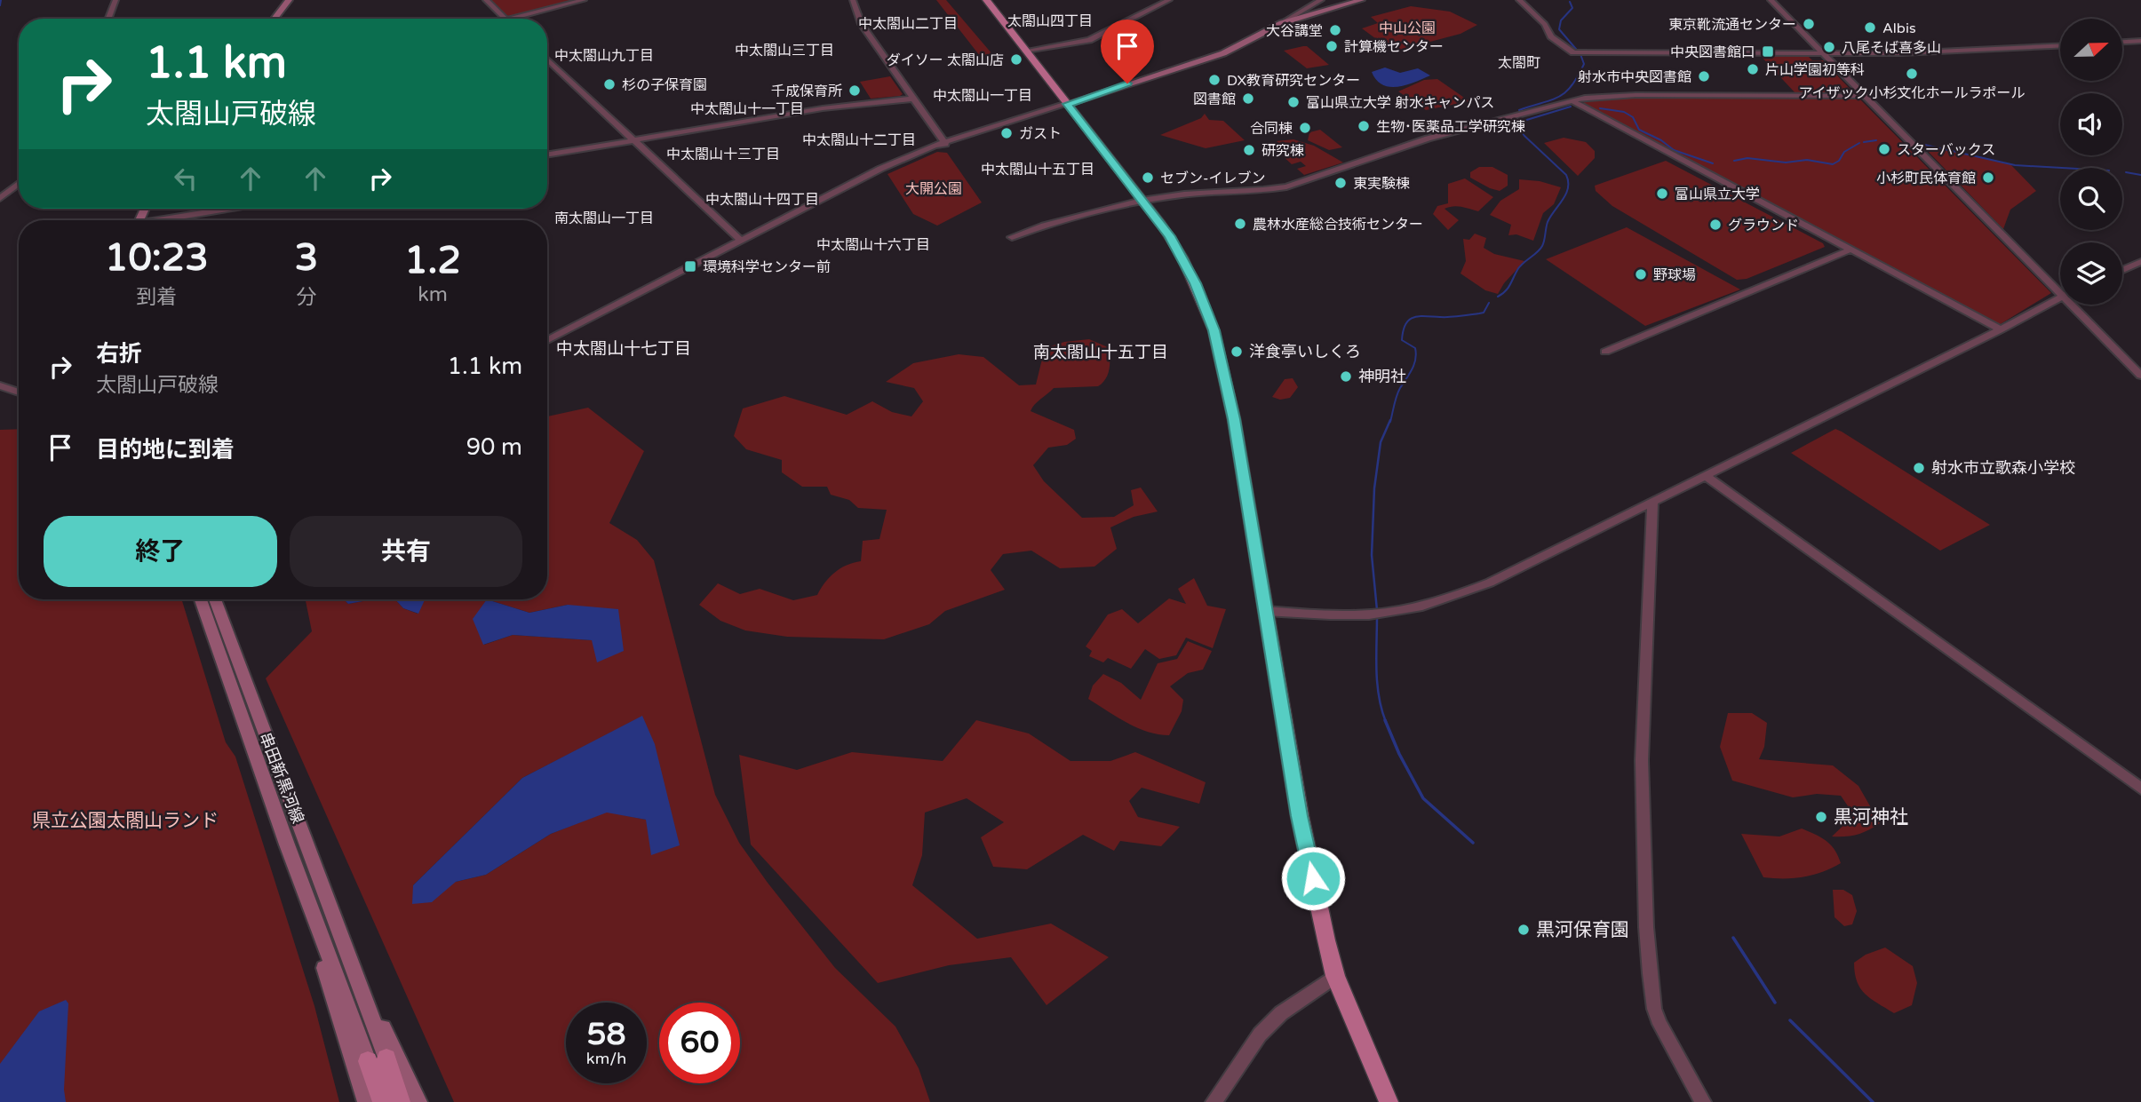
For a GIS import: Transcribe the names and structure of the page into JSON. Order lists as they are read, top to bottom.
{
  "streets": {
    "main road": ["串田新黒河線"]
  },
  "districts": [
    "太閤山四丁目",
    "中太閤山二丁目",
    "中太閤山三丁目",
    "中太閤山九丁目",
    "太閤町",
    "中太閤山一丁目",
    "中太閤山十一丁目",
    "中太閤山十二丁目",
    "中太閤山十三丁目",
    "中太閤山十五丁目",
    "中太閤山十四丁目",
    "南太閤山一丁目",
    "中太閤山十六丁目",
    "中太閤山十七丁目",
    "南太閤山十五丁目"
  ],
  "parks": ["中山公園", "大開公園", "県立公園太閤山ランド"],
  "places": {
    "other": [
      "東京靴流通センター",
      "Albis",
      "大谷講堂",
      "計算機センター",
      "八尾そば喜多山",
      "ダイソー 太閤山店",
      "片山学園初等科",
      "アイザック小杉文化ホールラポール",
      "射水市中央図書館",
      "DX教育研究センター",
      "杉の子保育園",
      "千成保育所",
      "図書館",
      "富山県立大学 射水キャンパス",
      "生物･医薬品工学研究棟",
      "合同棟",
      "ガスト",
      "スターバックス",
      "研究棟",
      "セブン-イレブン",
      "小杉町民体育館",
      "東実験棟",
      "富山県立大学",
      "農林水産総合技術センター",
      "グラウンド",
      "野球場",
      "洋食亭いしくろ",
      "神明社",
      "射水市立歌森小学校",
      "黒河神社",
      "黒河保育園"
    ],
    "transit": ["中央図書館口", "環境科学センター前"]
  },
  "north": "right",
  "page": {
    "turn": ["1.1 km", "太閤山戸破線"],
    "eta": [
      "10:23",
      "到着",
      "3",
      "分",
      "1.2",
      "km"
    ],
    "list": [
      {
        "name": "右折",
        "note": "太閤山戸破線",
        "value": "1.1 km"
      },
      {
        "name": "目的地に到着",
        "value": "90 m"
      }
    ],
    "buttons": ["終了", "共有"],
    "speed": "58 km/h",
    "limit": "60"
  }
}
